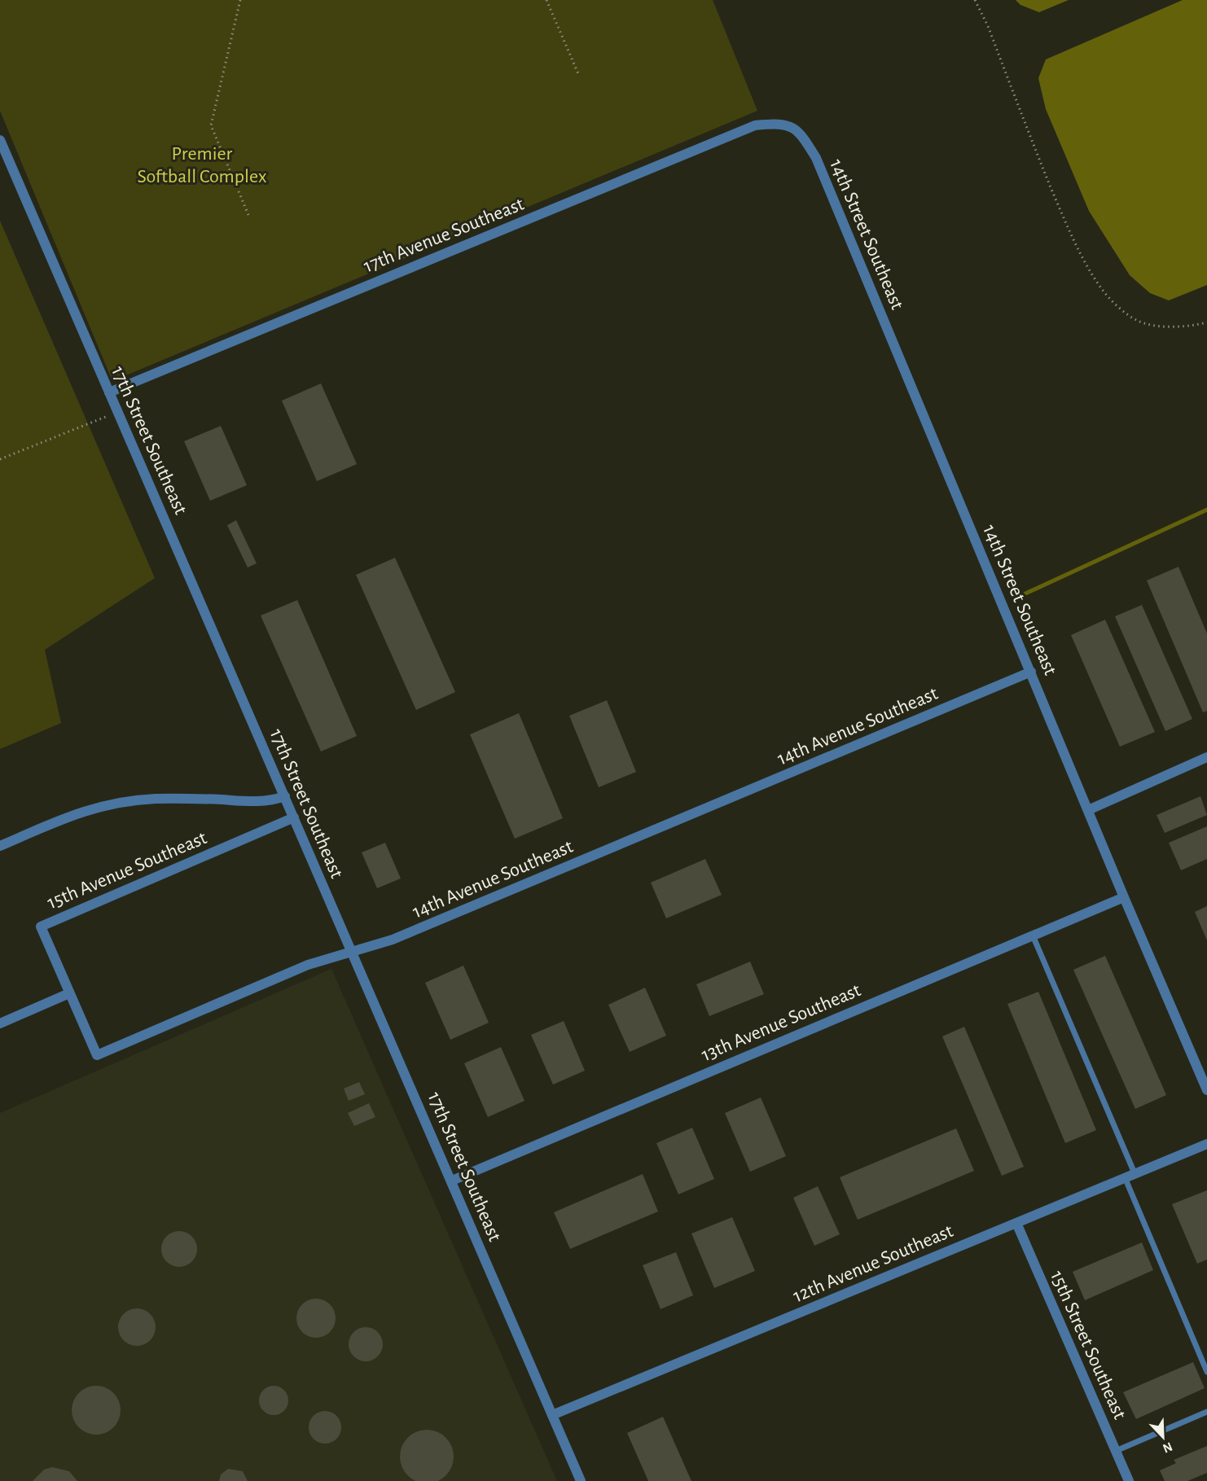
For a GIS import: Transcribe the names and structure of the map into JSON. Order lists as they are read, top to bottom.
{
  "streets": {
    "street": [
      "14th Street Southeast",
      "17th Avenue Southeast",
      "17th Street Southeast",
      "14th Avenue Southeast",
      "15th Avenue Southeast",
      "13th Avenue Southeast",
      "12th Avenue Southeast",
      "15th Street Southeast"
    ]
  },
  "crossings": [
    ["14th Street Southeast", "17th Avenue Southeast"],
    ["14th Street Southeast", "14th Avenue Southeast"],
    ["14th Street Southeast", "13th Avenue Southeast"],
    ["17th Avenue Southeast", "17th Street Southeast"],
    ["17th Street Southeast", "14th Avenue Southeast"],
    ["17th Street Southeast", "15th Avenue Southeast"],
    ["17th Street Southeast", "13th Avenue Southeast"],
    ["17th Street Southeast", "12th Avenue Southeast"],
    ["14th Avenue Southeast", "15th Avenue Southeast"],
    ["12th Avenue Southeast", "15th Street Southeast"]
  ],
  "parks": ["Premier Softball Complex"],
  "north": "bottom right"
}
